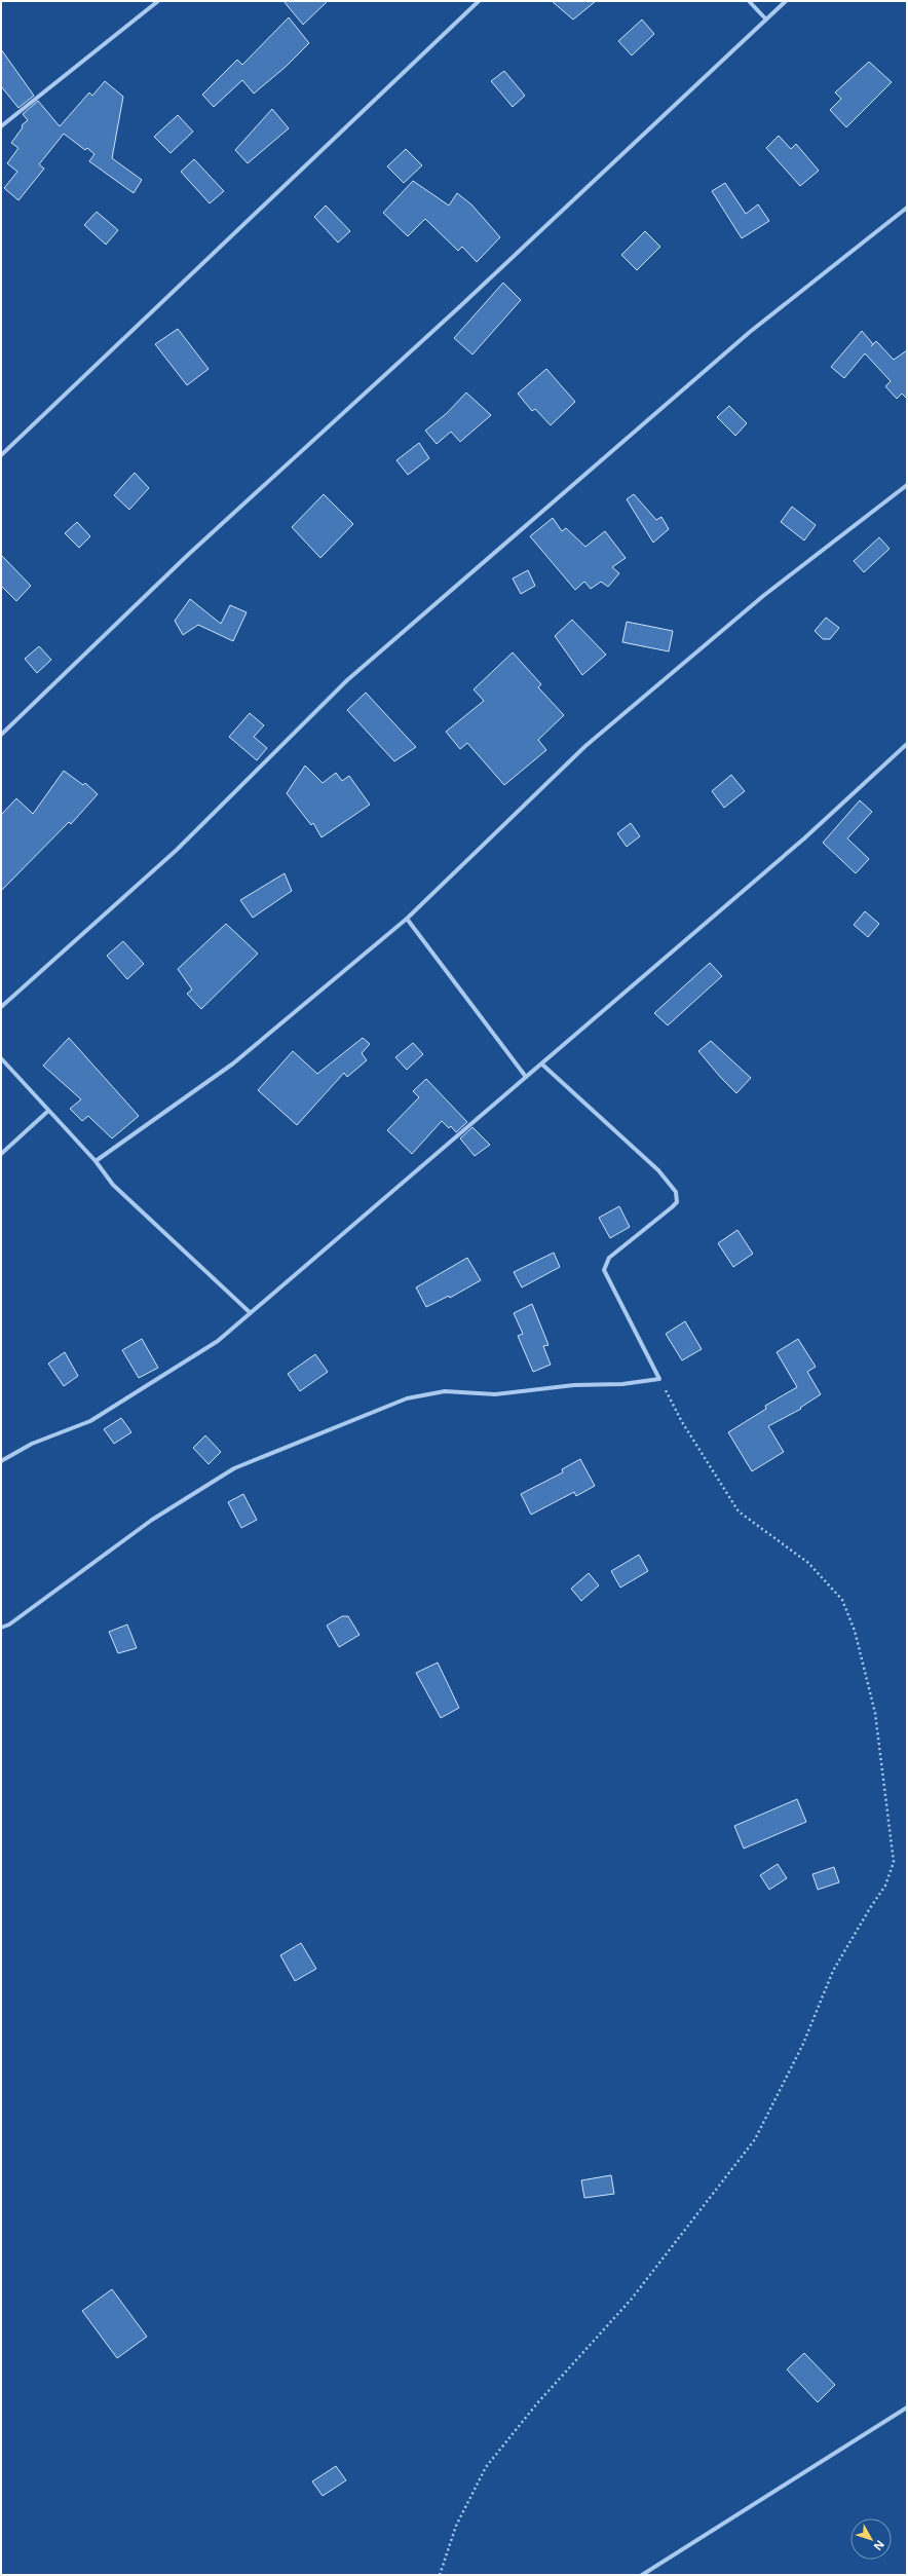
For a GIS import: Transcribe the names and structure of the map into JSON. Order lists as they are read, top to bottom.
{
  "north": "bottom right"
}
